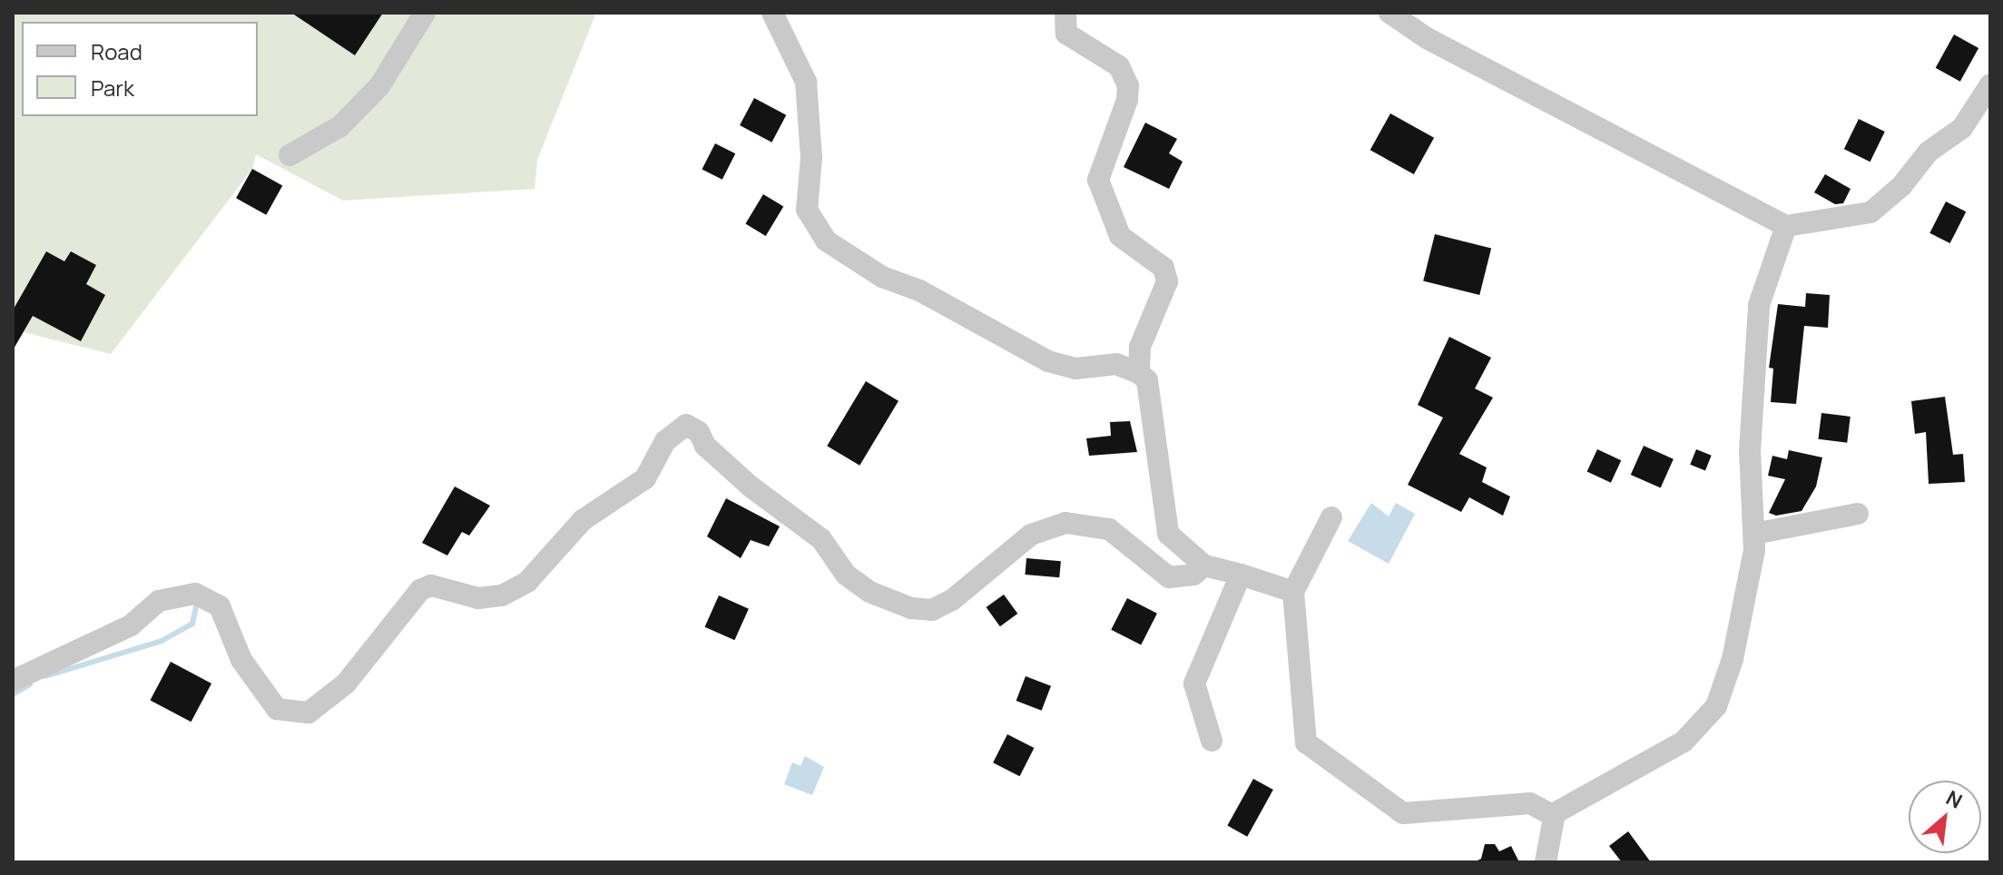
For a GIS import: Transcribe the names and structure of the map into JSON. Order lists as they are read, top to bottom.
{
  "legend": ["Road", "Park"],
  "north": "top right"
}
